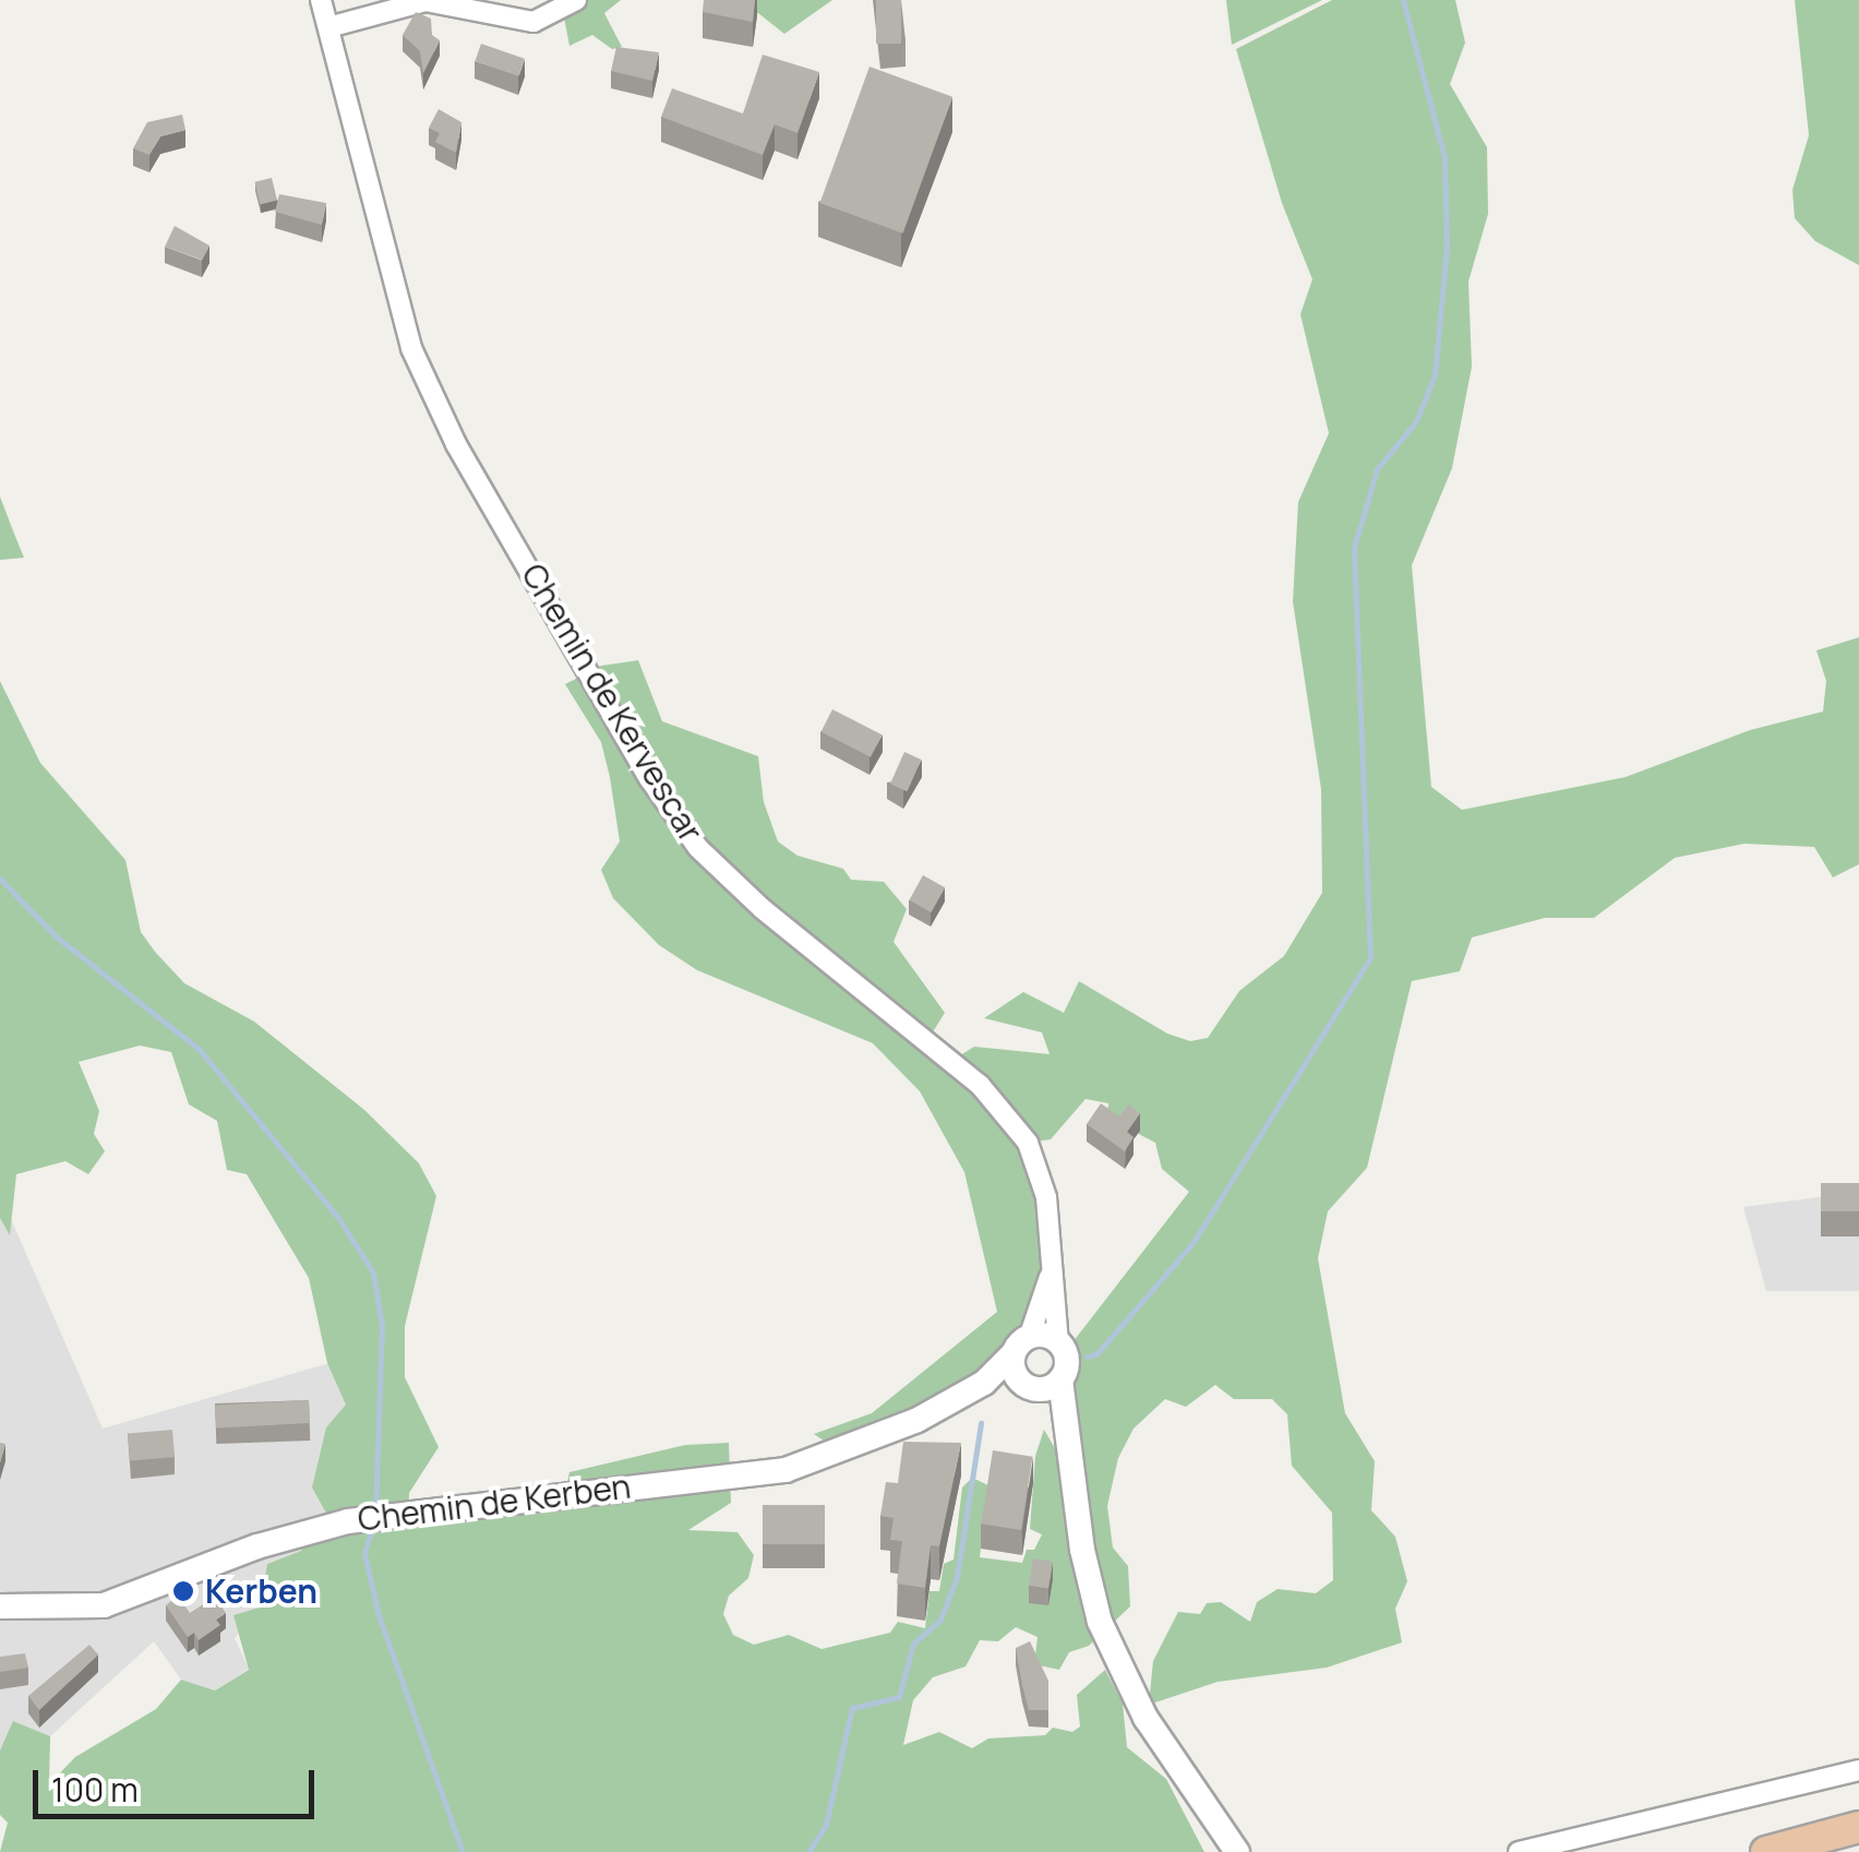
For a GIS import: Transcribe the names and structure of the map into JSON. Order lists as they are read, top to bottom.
{
  "streets": {
    "street": ["Chemin de Kervescar", "Chemin de Kerben"]
  },
  "crossings": [
    ["Chemin de Kervescar", "Chemin de Kerben"]
  ],
  "places": ["Kerben"],
  "scale_bar": "100 m"
}
